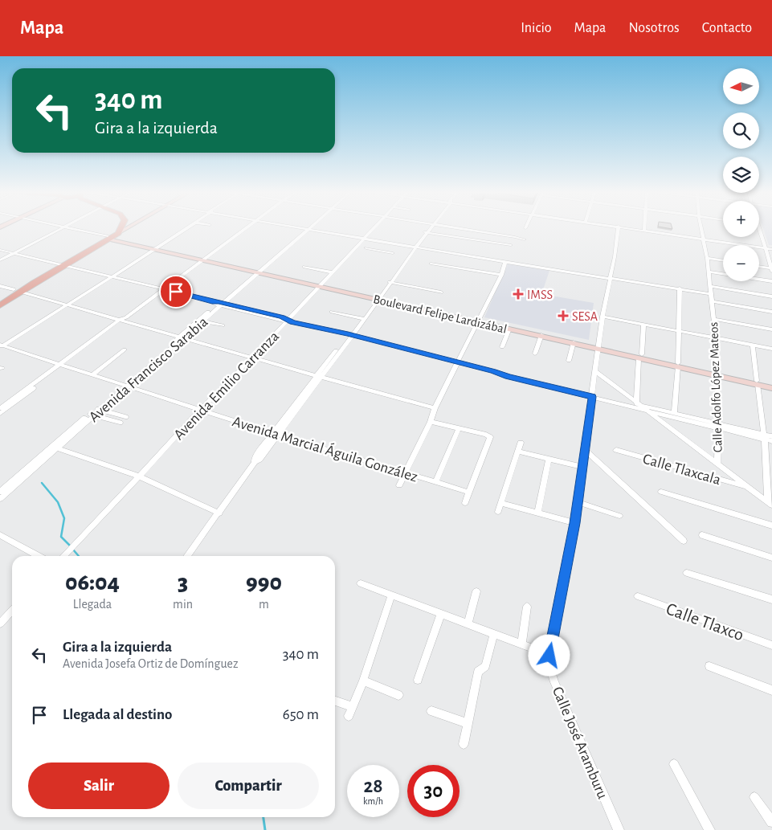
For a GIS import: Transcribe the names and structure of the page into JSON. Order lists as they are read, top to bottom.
{
  "streets": {
    "main road": ["Boulevard Felipe Lardizábal"],
    "street": [
      "Avenida Francisco Sarabia",
      "Avenida Emilio Carranza",
      "Calle Adolfo López Mateos",
      "Avenida Marcial Águila González",
      "Calle Tlaxcala",
      "Calle Tlaxco",
      "Calle José Aramburu"
    ]
  },
  "crossings": [
    ["Boulevard Felipe Lardizábal", "Avenida Francisco Sarabia"],
    ["Boulevard Felipe Lardizábal", "Avenida Emilio Carranza"],
    ["Boulevard Felipe Lardizábal", "Calle Adolfo López Mateos"],
    ["Boulevard Felipe Lardizábal", "Calle José Aramburu"],
    ["Avenida Francisco Sarabia", "Avenida Marcial Águila González"],
    ["Avenida Emilio Carranza", "Avenida Marcial Águila González"]
  ],
  "places": {
    "health": ["IMSS", "SESA"]
  },
  "north": "left",
  "page": {
    "header": "Mapa",
    "nav": [
      "Inicio",
      "Mapa",
      "Nosotros",
      "Contacto"
    ],
    "map_buttons": ["+", "−"],
    "turn": ["340 m", "Gira a la izquierda"],
    "eta": [
      "06:04",
      "Llegada",
      "3",
      "min",
      "990",
      "m"
    ],
    "list": [
      {
        "name": "Gira a la izquierda",
        "note": "Avenida Josefa Ortiz de Domínguez",
        "value": "340 m"
      },
      {
        "name": "Llegada al destino",
        "value": "650 m"
      }
    ],
    "buttons": ["Salir", "Compartir"],
    "speed": "28 km/h",
    "limit": "30"
  }
}
